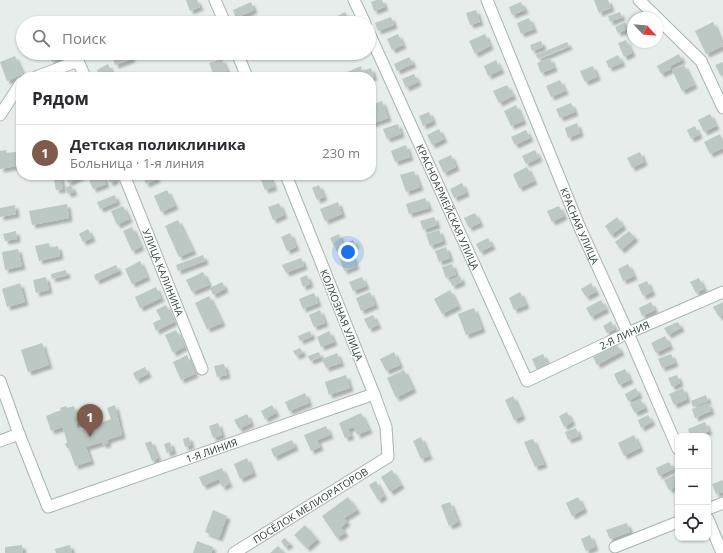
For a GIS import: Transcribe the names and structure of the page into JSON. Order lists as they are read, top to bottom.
{
  "streets": {
    "street": [
      "КРАСНОАРМЕЙСКАЯ УЛИЦА",
      "КРАСНАЯ УЛИЦА",
      "УЛИЦА КАЛИНИНА",
      "КОЛХОЗНАЯ УЛИЦА",
      "2-Я ЛИНИЯ",
      "1-Я ЛИНИЯ",
      "ПОСЁЛОК МЕЛИОРАТОРОВ"
    ]
  },
  "crossings": [
    ["КРАСНОАРМЕЙСКАЯ УЛИЦА", "2-Я ЛИНИЯ"],
    ["КРАСНАЯ УЛИЦА", "2-Я ЛИНИЯ"],
    ["КОЛХОЗНАЯ УЛИЦА", "1-Я ЛИНИЯ"],
    ["КОЛХОЗНАЯ УЛИЦА", "ПОСЁЛОК МЕЛИОРАТОРОВ"]
  ],
  "north": "bottom right",
  "page": {
    "search": "Поиск",
    "heading": "Рядом",
    "list": [
      {
        "mark": "1",
        "name": "Детская поликлиника",
        "note": "Больница · 1-я линия",
        "value": "230 m"
      }
    ],
    "pins": "1",
    "map_buttons": ["+", "−"]
  }
}
